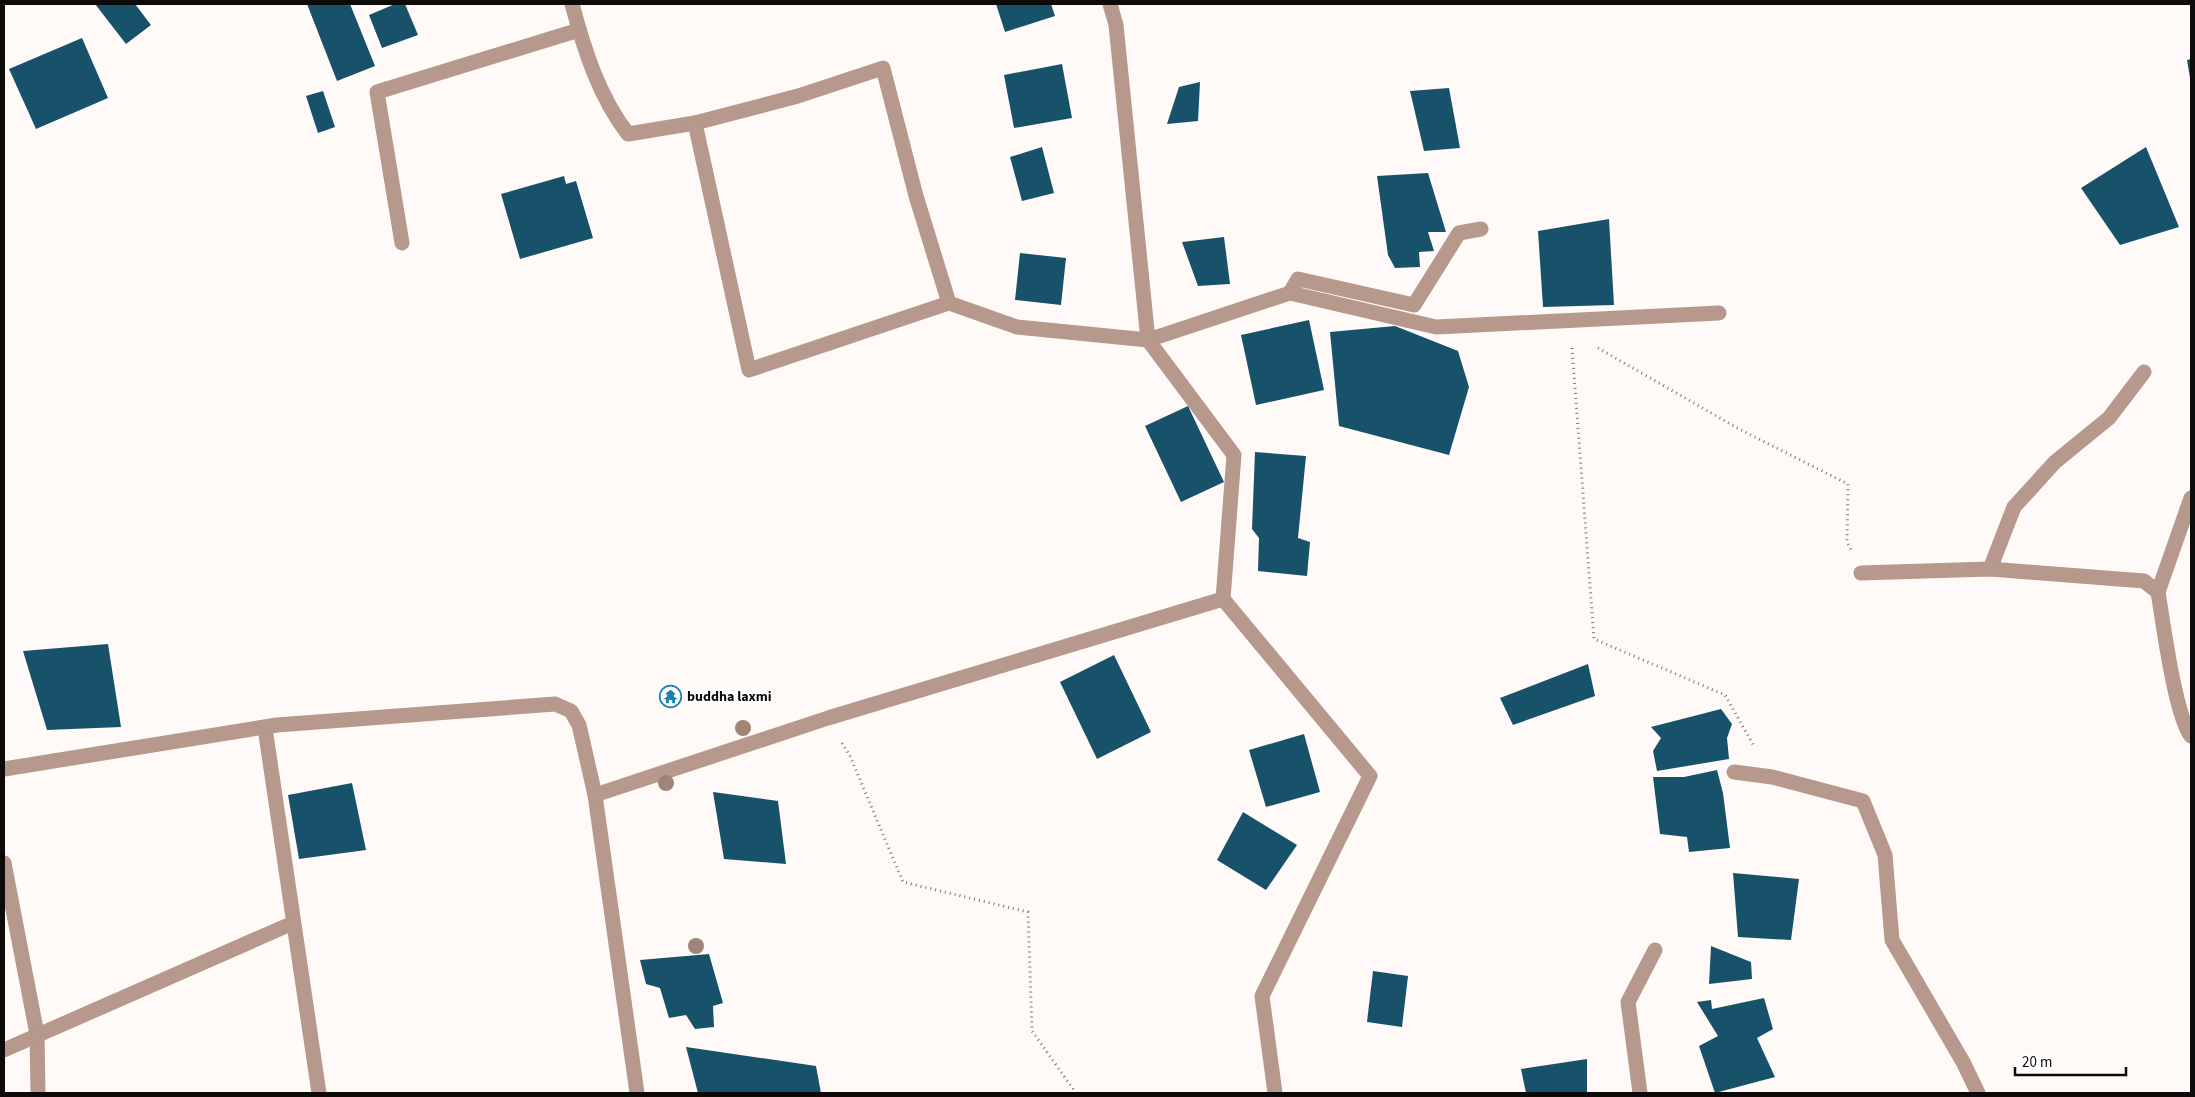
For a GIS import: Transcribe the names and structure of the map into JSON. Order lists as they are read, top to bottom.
{
  "places": {
    "temple": ["buddha laxmi"]
  },
  "scale_bar": "20 m"
}
